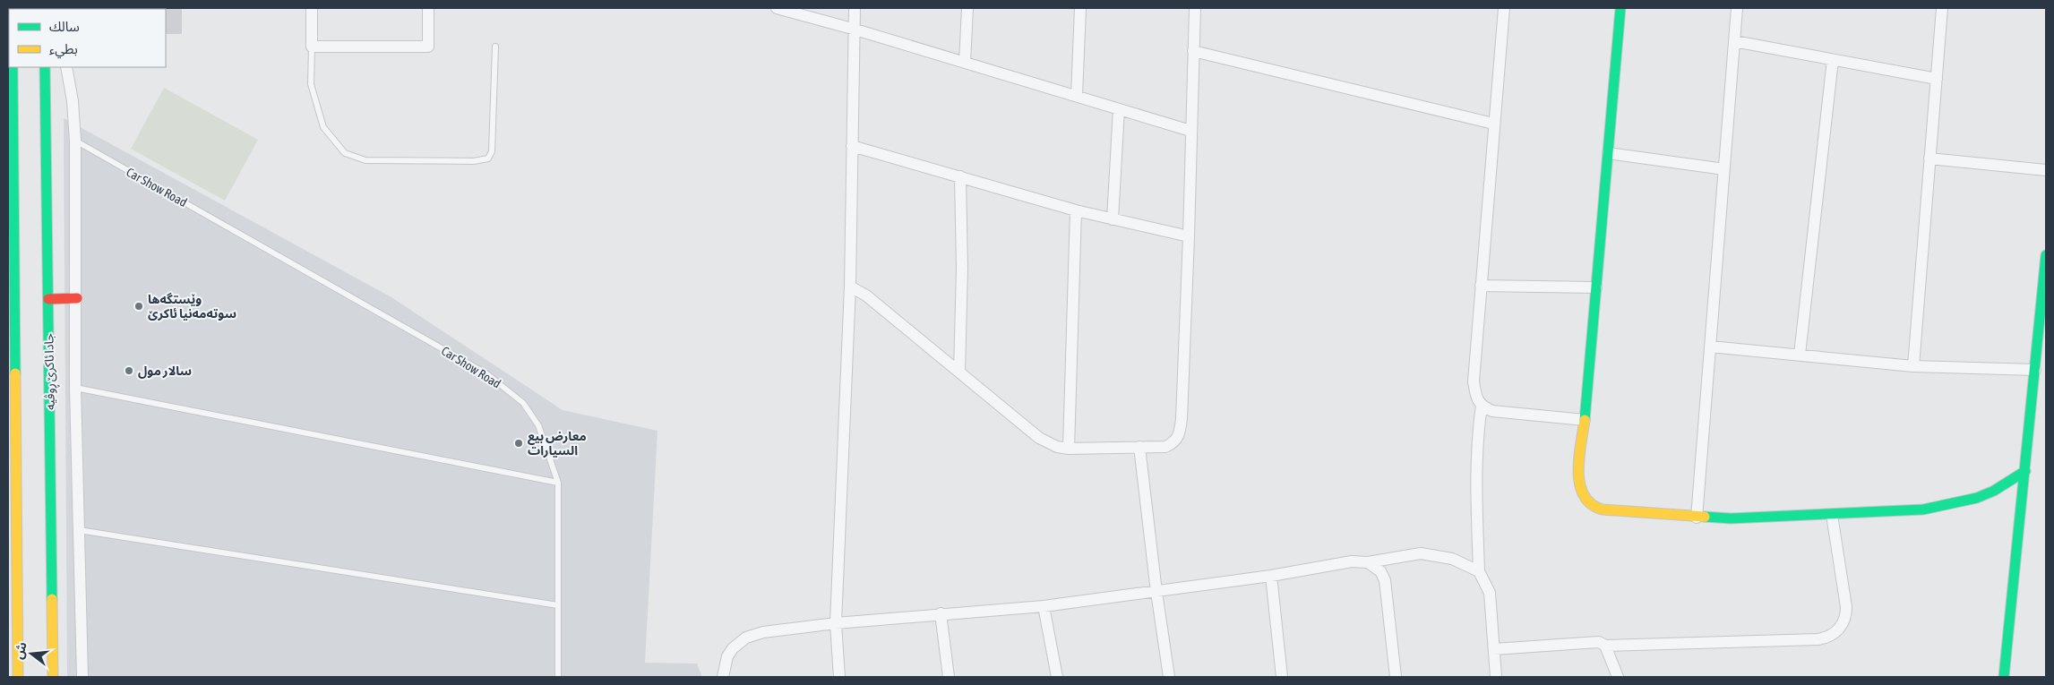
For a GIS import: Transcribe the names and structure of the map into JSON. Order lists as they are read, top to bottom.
{
  "streets": {
    "main road": ["جادا ئاکرێ ڕوڤیە"],
    "lane": ["Car Show Road"]
  },
  "places": ["وێستگەها سوتەمەنیا ئاکرێ", "سالار مول", "معارض بيع السيارات"],
  "legend": ["سالك", "بطيء"],
  "north": "left"
}
